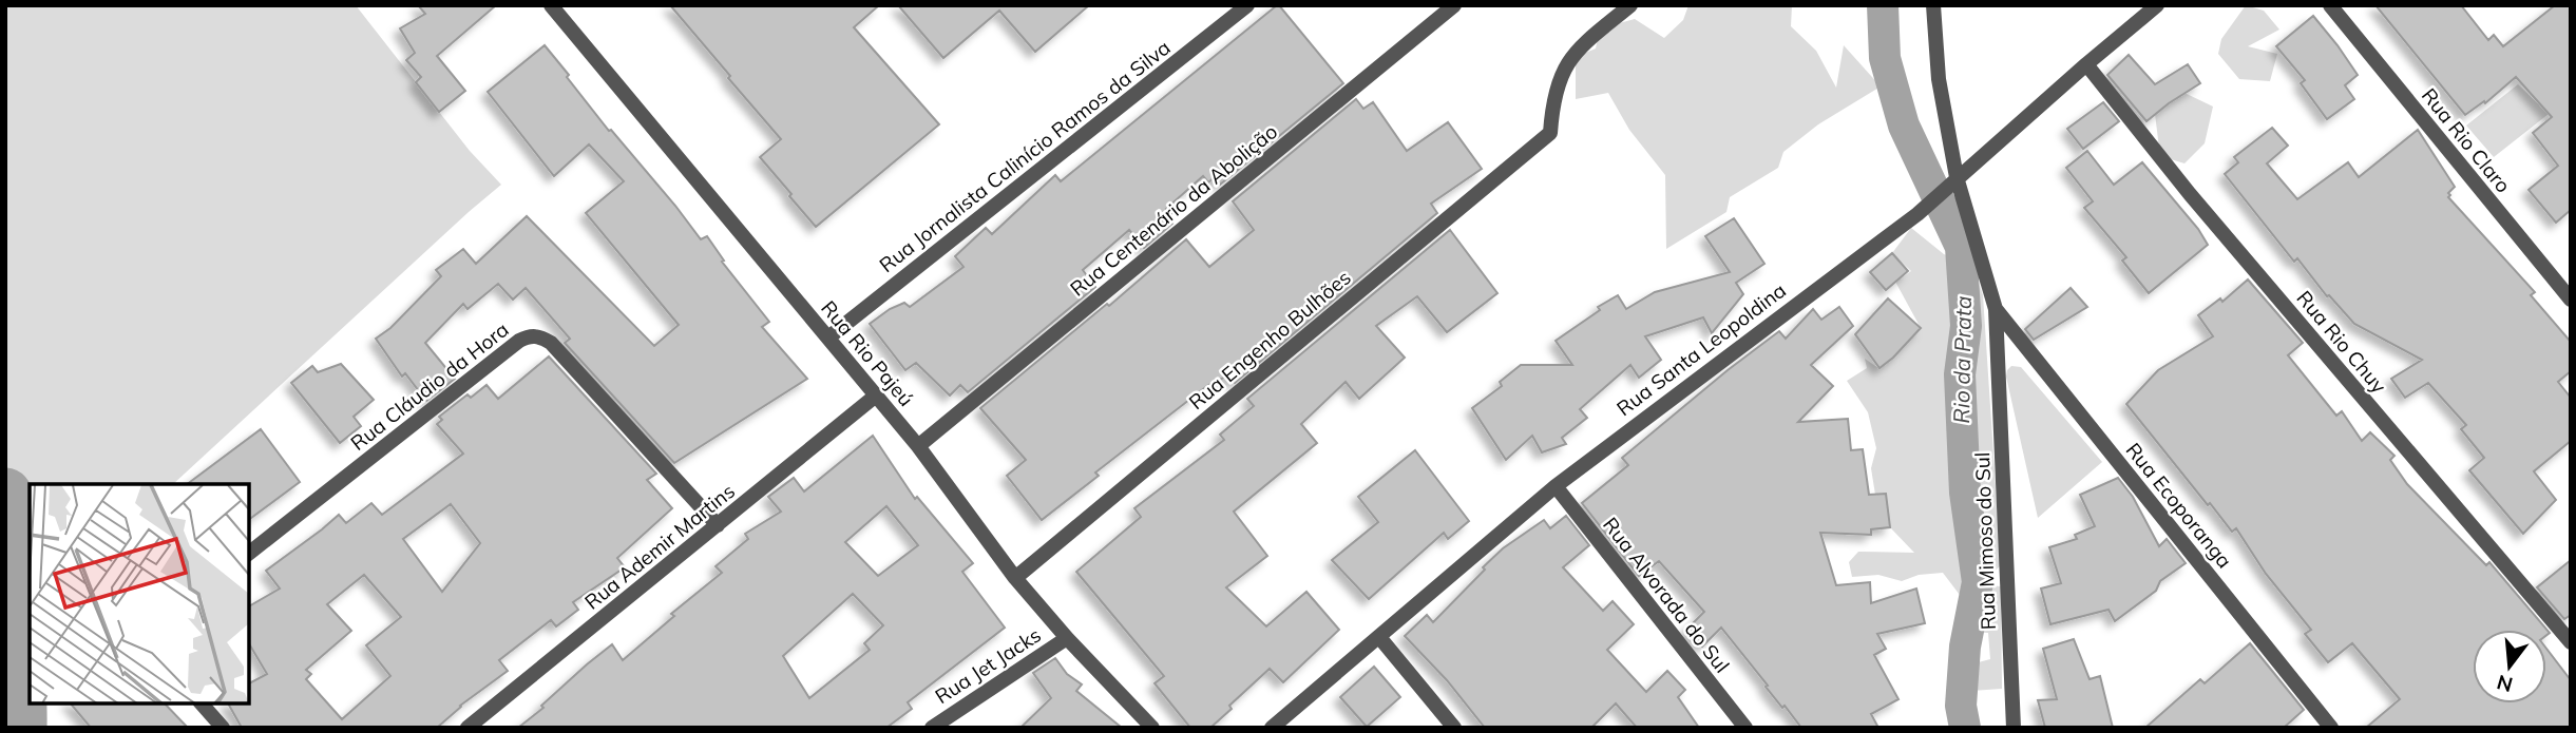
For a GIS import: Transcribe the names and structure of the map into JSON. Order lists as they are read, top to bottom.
{
  "streets": {
    "street": [
      "Rua Rio Claro",
      "Rua Jornalista Calinício Ramos da Silva",
      "Rua Centenário da Abolição",
      "Rua Engenho Bulhões",
      "Rua Rio Chuy",
      "Rua Santa Leopoldina",
      "Rua Rio Pajeú",
      "Rua Cláudio da Hora",
      "Rua Ecoporanga",
      "Rua Mimoso do Sul",
      "Rua Ademir Martins",
      "Rua Alvorada do Sul",
      "Rua Jet Jacks"
    ]
  },
  "crossings": [
    ["Rua Jornalista Calinício Ramos da Silva", "Rua Rio Pajeú"],
    ["Rua Centenário da Abolição", "Rua Rio Pajeú"],
    ["Rua Engenho Bulhões", "Rua Rio Pajeú"],
    ["Rua Rio Chuy", "Rua Santa Leopoldina"],
    ["Rua Santa Leopoldina", "Rua Alvorada do Sul"],
    ["Rua Rio Pajeú", "Rua Ademir Martins"],
    ["Rua Rio Pajeú", "Rua Jet Jacks"],
    ["Rua Cláudio da Hora", "Rua Ademir Martins"],
    ["Rua Ecoporanga", "Rua Mimoso do Sul"]
  ],
  "water": ["Rio da Prata"],
  "north": "bottom"
}
